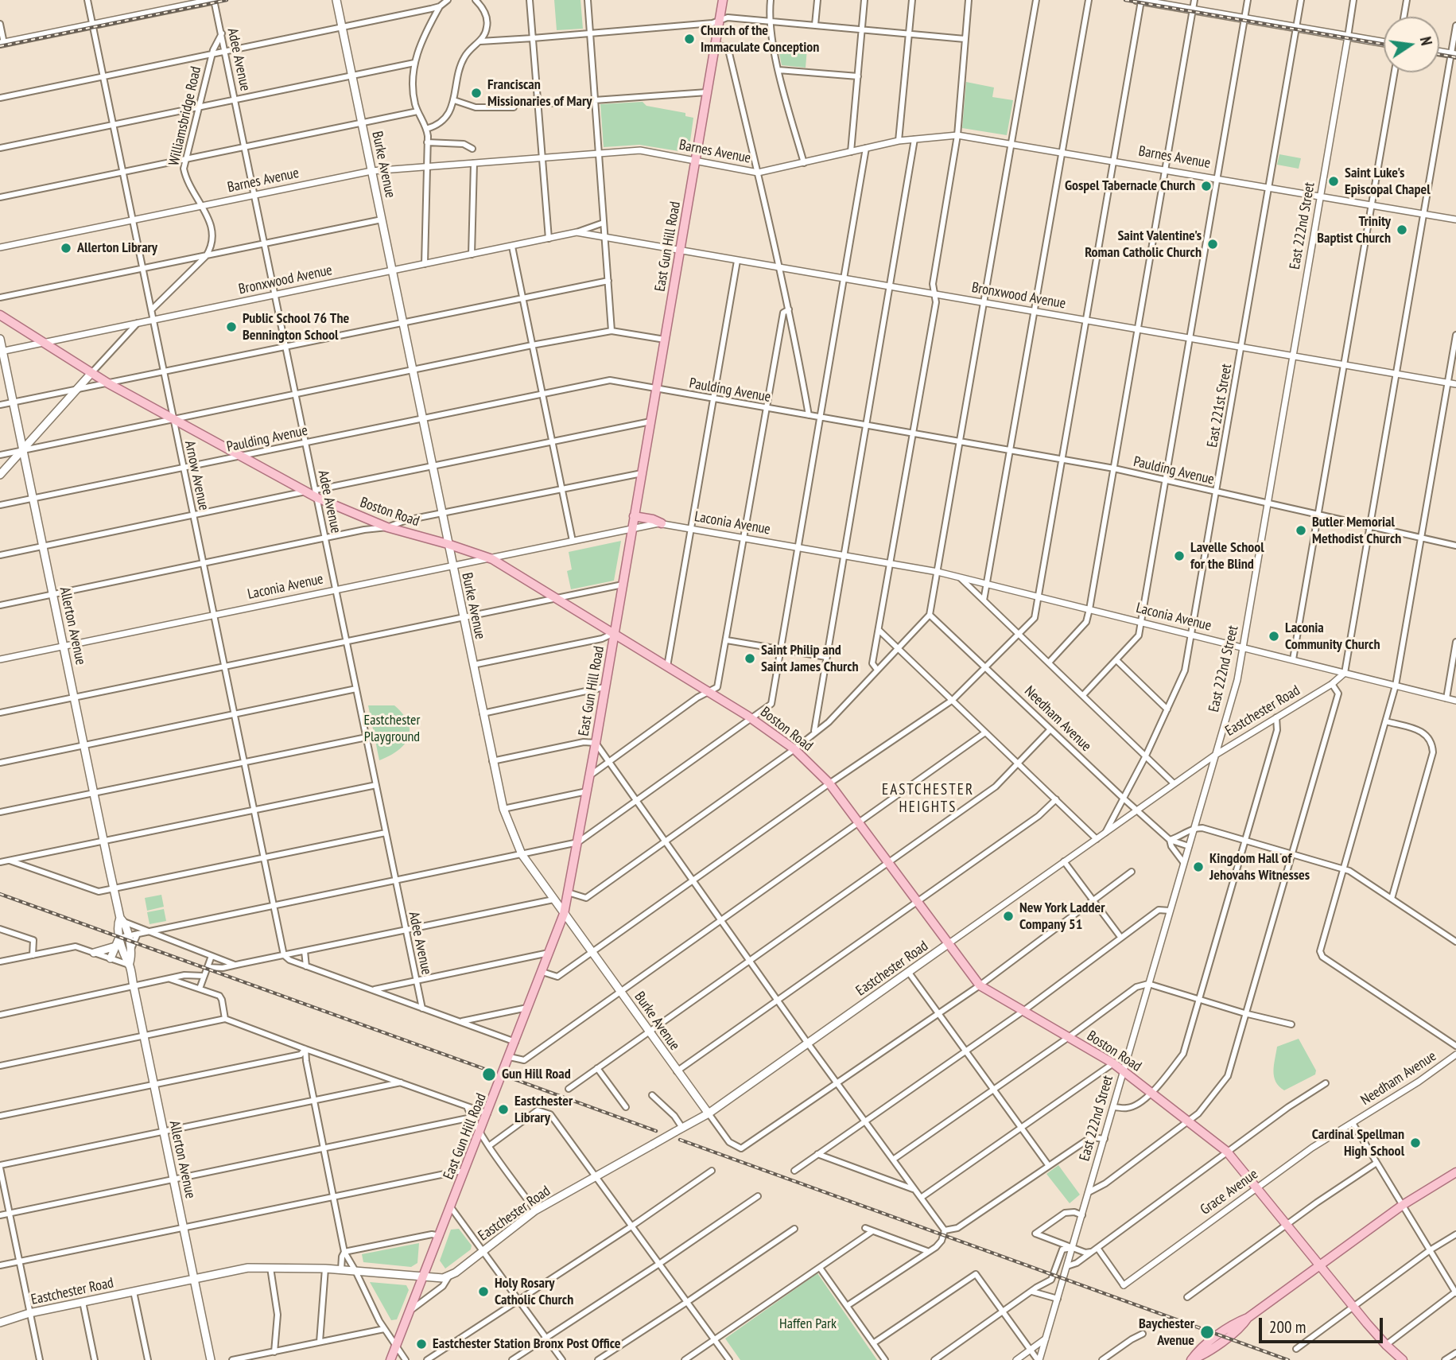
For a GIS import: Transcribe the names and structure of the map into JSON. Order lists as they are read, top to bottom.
{
  "streets": {
    "main road": [
      "Burke Avenue",
      "East Gun Hill Road",
      "Boston Road",
      "Allerton Avenue",
      "Eastchester Road"
    ],
    "street": [
      "Adee Avenue",
      "Williamsbridge Road",
      "Barnes Avenue",
      "East 222nd Street",
      "Bronxwood Avenue",
      "Paulding Avenue",
      "East 221st Street",
      "Arnow Avenue",
      "Laconia Avenue",
      "Needham Avenue",
      "Grace Avenue"
    ]
  },
  "crossings": [
    ["Adee Avenue", "Williamsbridge Road"],
    ["Adee Avenue", "Barnes Avenue"],
    ["Adee Avenue", "Bronxwood Avenue"],
    ["Adee Avenue", "Paulding Avenue"],
    ["Adee Avenue", "Boston Road"],
    ["Adee Avenue", "Laconia Avenue"],
    ["Williamsbridge Road", "Barnes Avenue"],
    ["Barnes Avenue", "Burke Avenue"],
    ["Barnes Avenue", "East 222nd Street"],
    ["Barnes Avenue", "East Gun Hill Road"],
    ["Barnes Avenue", "East 221st Street"],
    ["Barnes Avenue", "Arnow Avenue"],
    ["Burke Avenue", "East Gun Hill Road"],
    ["Burke Avenue", "Bronxwood Avenue"],
    ["Burke Avenue", "Paulding Avenue"],
    ["Burke Avenue", "Boston Road"],
    ["Burke Avenue", "Laconia Avenue"],
    ["Burke Avenue", "Eastchester Road"],
    ["East 222nd Street", "Bronxwood Avenue"],
    ["East 222nd Street", "Paulding Avenue"],
    ["East 222nd Street", "Boston Road"],
    ["East 222nd Street", "Laconia Avenue"],
    ["East 222nd Street", "Eastchester Road"],
    ["East 222nd Street", "Needham Avenue"],
    ["East Gun Hill Road", "Bronxwood Avenue"],
    ["East Gun Hill Road", "Paulding Avenue"],
    ["East Gun Hill Road", "Boston Road"],
    ["East Gun Hill Road", "Laconia Avenue"],
    ["East Gun Hill Road", "Eastchester Road"],
    ["Bronxwood Avenue", "East 221st Street"],
    ["Bronxwood Avenue", "Arnow Avenue"],
    ["Bronxwood Avenue", "Boston Road"],
    ["Bronxwood Avenue", "Allerton Avenue"],
    ["Paulding Avenue", "East 221st Street"],
    ["Paulding Avenue", "Arnow Avenue"],
    ["Paulding Avenue", "Boston Road"],
    ["Paulding Avenue", "Allerton Avenue"],
    ["East 221st Street", "Laconia Avenue"],
    ["East 221st Street", "Eastchester Road"],
    ["East 221st Street", "Needham Avenue"],
    ["Arnow Avenue", "Boston Road"],
    ["Arnow Avenue", "Laconia Avenue"],
    ["Boston Road", "Laconia Avenue"],
    ["Boston Road", "Eastchester Road"],
    ["Boston Road", "Grace Avenue"],
    ["Laconia Avenue", "Allerton Avenue"],
    ["Laconia Avenue", "Eastchester Road"],
    ["Allerton Avenue", "Eastchester Road"],
    ["Eastchester Road", "Needham Avenue"],
    ["Needham Avenue", "Grace Avenue"]
  ],
  "districts": ["EASTCHESTER HEIGHTS"],
  "parks": ["Eastchester Playground", "Haffen Park"],
  "places": [
    "Church of the Immaculate Conception",
    "Franciscan Missionaries of Mary",
    "Saint Luke's Episcopal Chapel",
    "Gospel Tabernacle Church",
    "Trinity Baptist Church",
    "Saint Valentine's Roman Catholic Church",
    "Allerton Library",
    "Public School 76 The Bennington School",
    "Butler Memorial Methodist Church",
    "Lavelle School for the Blind",
    "Laconia Community Church",
    "Saint Philip and Saint James Church",
    "Kingdom Hall of Jehovahs Witnesses",
    "New York Ladder Company 51",
    "Gun Hill Road",
    "Eastchester Library",
    "Cardinal Spellman High School",
    "Holy Rosary Catholic Church",
    "Baychester Avenue",
    "Eastchester Station Bronx Post Office"
  ],
  "scale_bar": "200 m",
  "north": "right"
}
